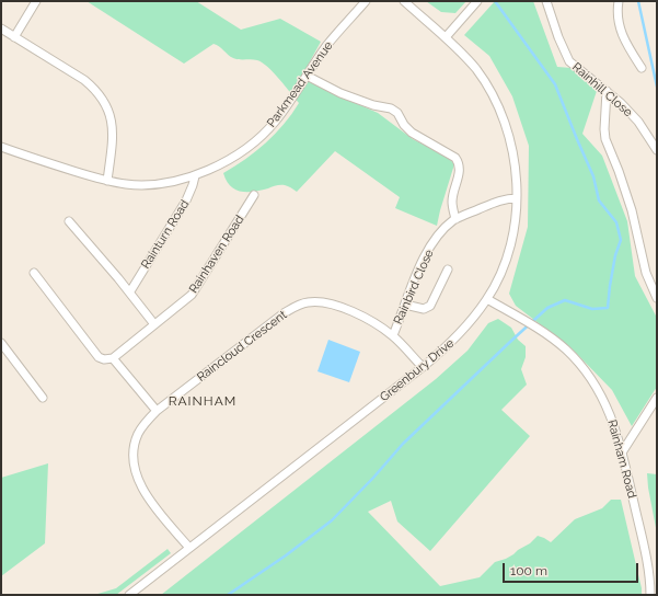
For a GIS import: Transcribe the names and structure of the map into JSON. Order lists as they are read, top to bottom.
{
  "streets": {
    "street": [
      "Parkmead Avenue",
      "Rainhill Close",
      "Rainturn Road",
      "Rainhaven Road",
      "Rainbird Close",
      "Raincloud Crescent",
      "Greenbury Drive",
      "Rainham Road"
    ]
  },
  "crossings": [
    ["Parkmead Avenue", "Rainturn Road"],
    ["Rainbird Close", "Raincloud Crescent"],
    ["Rainbird Close", "Greenbury Drive"],
    ["Raincloud Crescent", "Greenbury Drive"],
    ["Greenbury Drive", "Rainham Road"]
  ],
  "districts": ["RAINHAM"],
  "scale_bar": "100 m"
}
